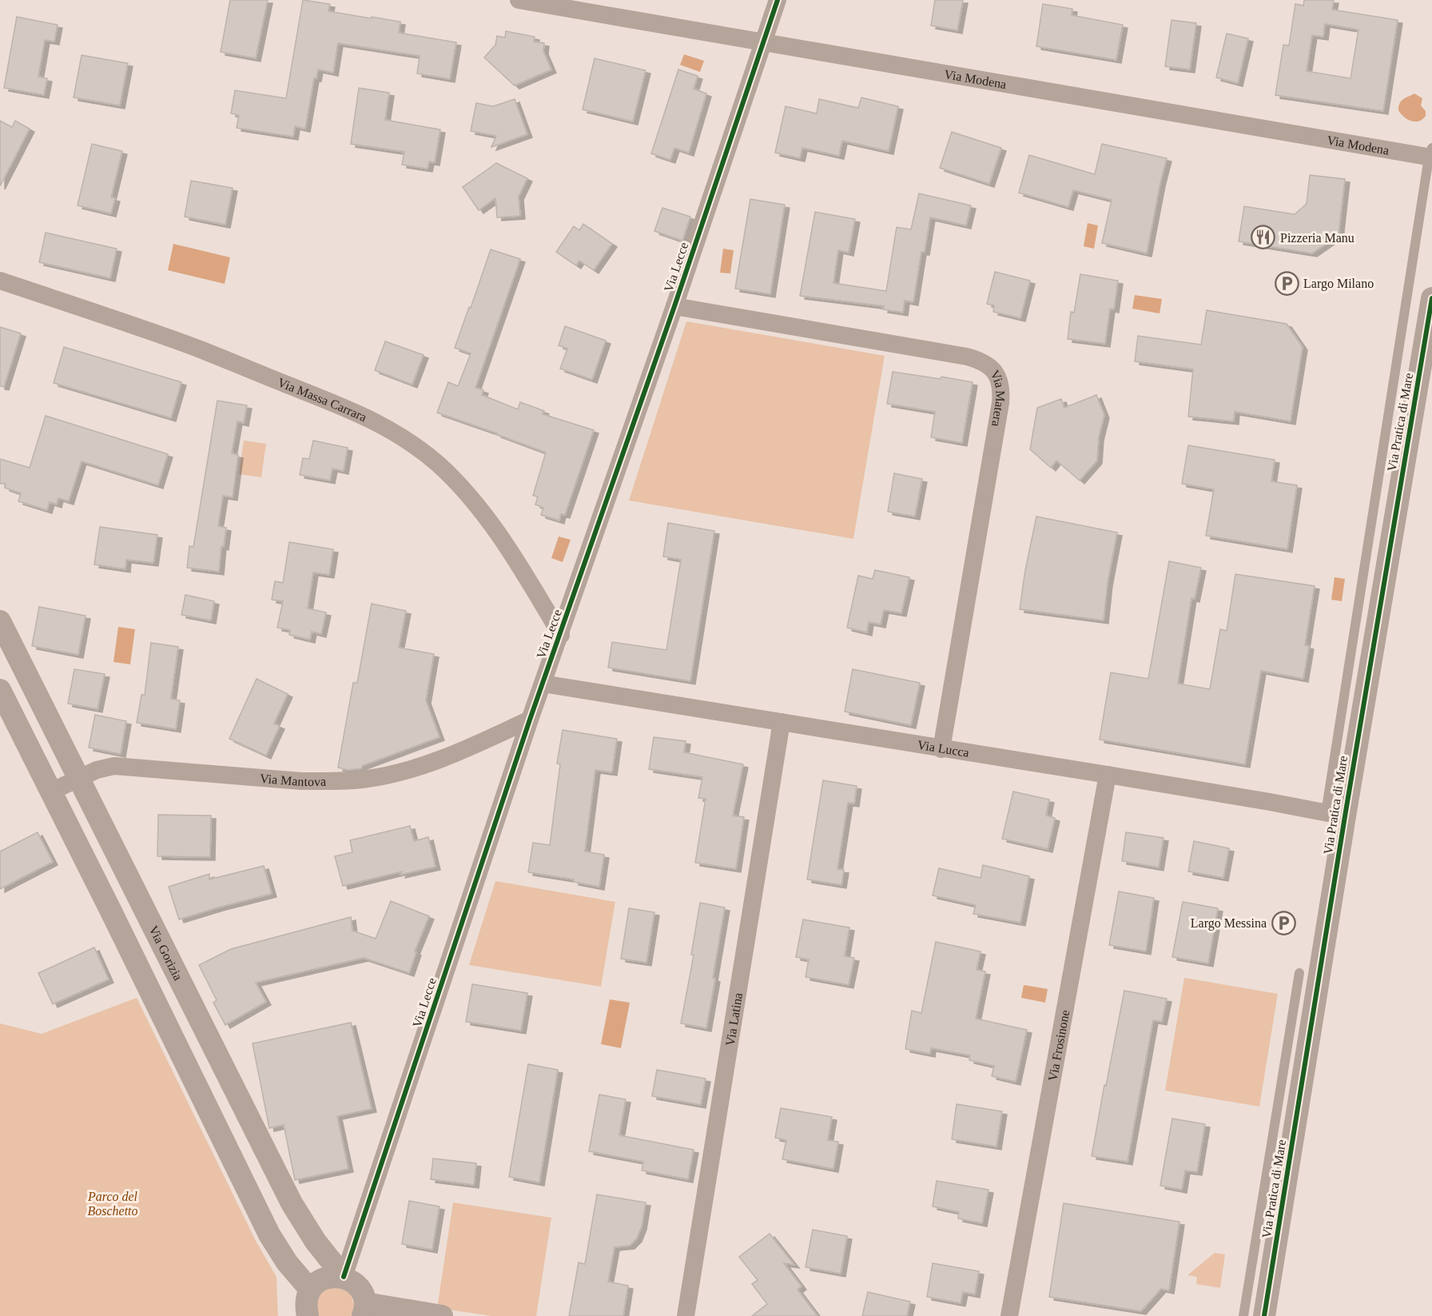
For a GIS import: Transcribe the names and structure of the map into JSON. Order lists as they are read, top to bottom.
{
  "streets": {
    "street": [
      "Via Modena",
      "Via Lecce",
      "Via Matera",
      "Via Massa Carrara",
      "Via Pratica di Mare",
      "Via Lucca",
      "Via Mantova",
      "Via Gorizia",
      "Via Latina",
      "Via Frosinone"
    ]
  },
  "crossings": [
    ["Via Modena", "Via Lecce"],
    ["Via Lecce", "Via Matera"],
    ["Via Lecce", "Via Massa Carrara"],
    ["Via Lecce", "Via Lucca"],
    ["Via Lecce", "Via Mantova"],
    ["Via Lecce", "Via Gorizia"],
    ["Via Matera", "Via Lucca"],
    ["Via Pratica di Mare", "Via Lucca"],
    ["Via Lucca", "Via Latina"],
    ["Via Lucca", "Via Frosinone"],
    ["Via Mantova", "Via Gorizia"]
  ],
  "parks": ["Parco del Boschetto"],
  "places": {
    "restaurant": ["Pizzeria Manu"],
    "parking": ["Largo Milano", "Largo Messina"]
  }
}
